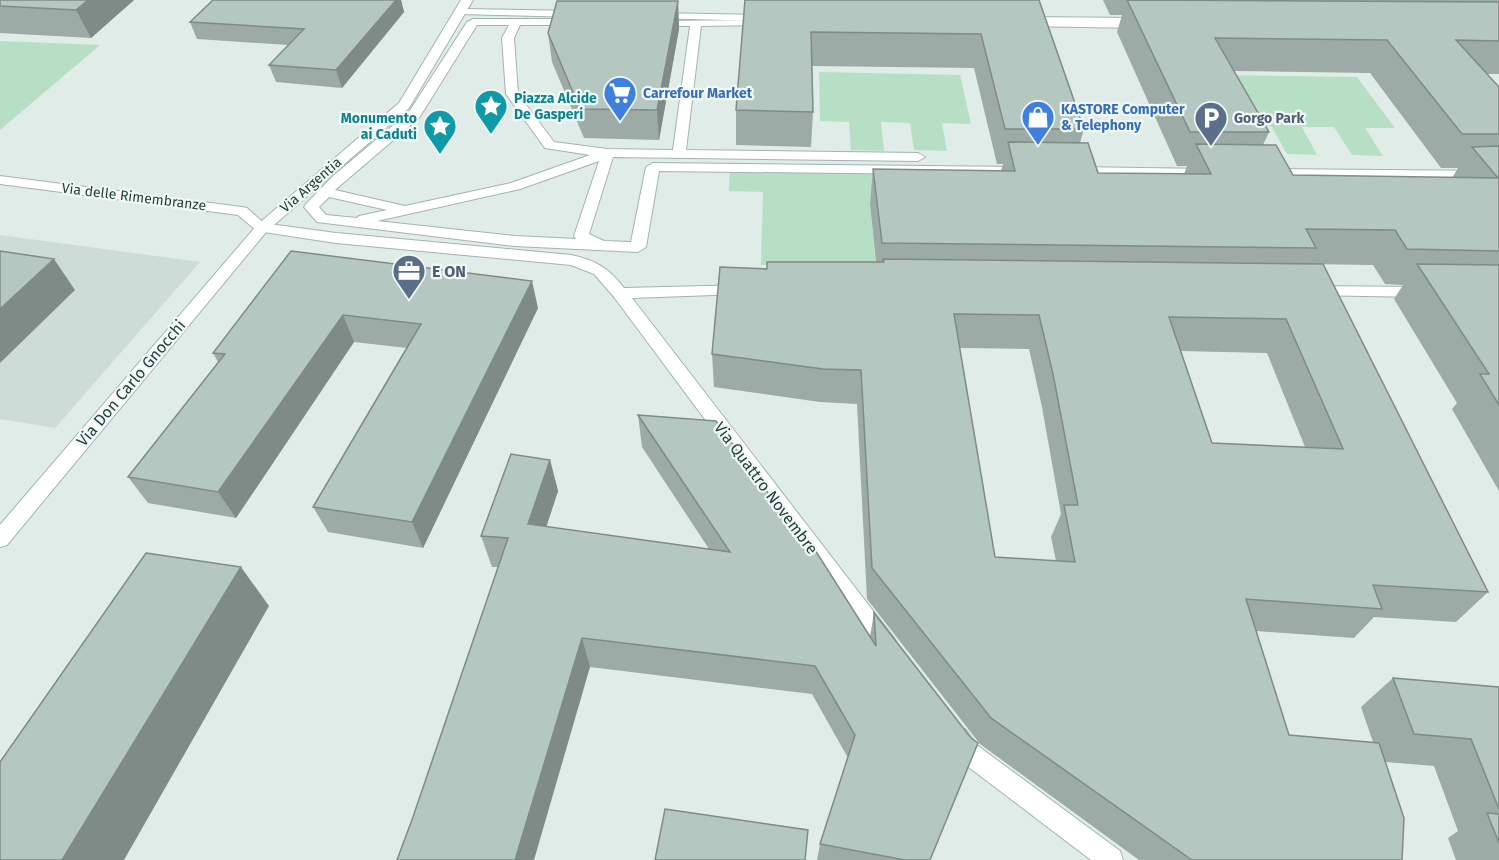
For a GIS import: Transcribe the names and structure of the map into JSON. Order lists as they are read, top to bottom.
{
  "streets": {
    "street": [
      "Via Argentia",
      "Via delle Rimembranze",
      "Via Don Carlo Gnocchi",
      "Via Quattro Novembre"
    ]
  },
  "crossings": [
    ["Via Argentia", "Via delle Rimembranze"],
    ["Via Argentia", "Via Don Carlo Gnocchi"],
    ["Via delle Rimembranze", "Via Don Carlo Gnocchi"]
  ],
  "places": {
    "supermarket": ["Carrefour Market"],
    "place": ["Piazza Alcide De Gasperi", "Monumento ai Caduti"],
    "shop": ["KASTORE Computer & Telephony"],
    "parking": ["Gorgo Park"],
    "office": ["E ON"]
  }
}
